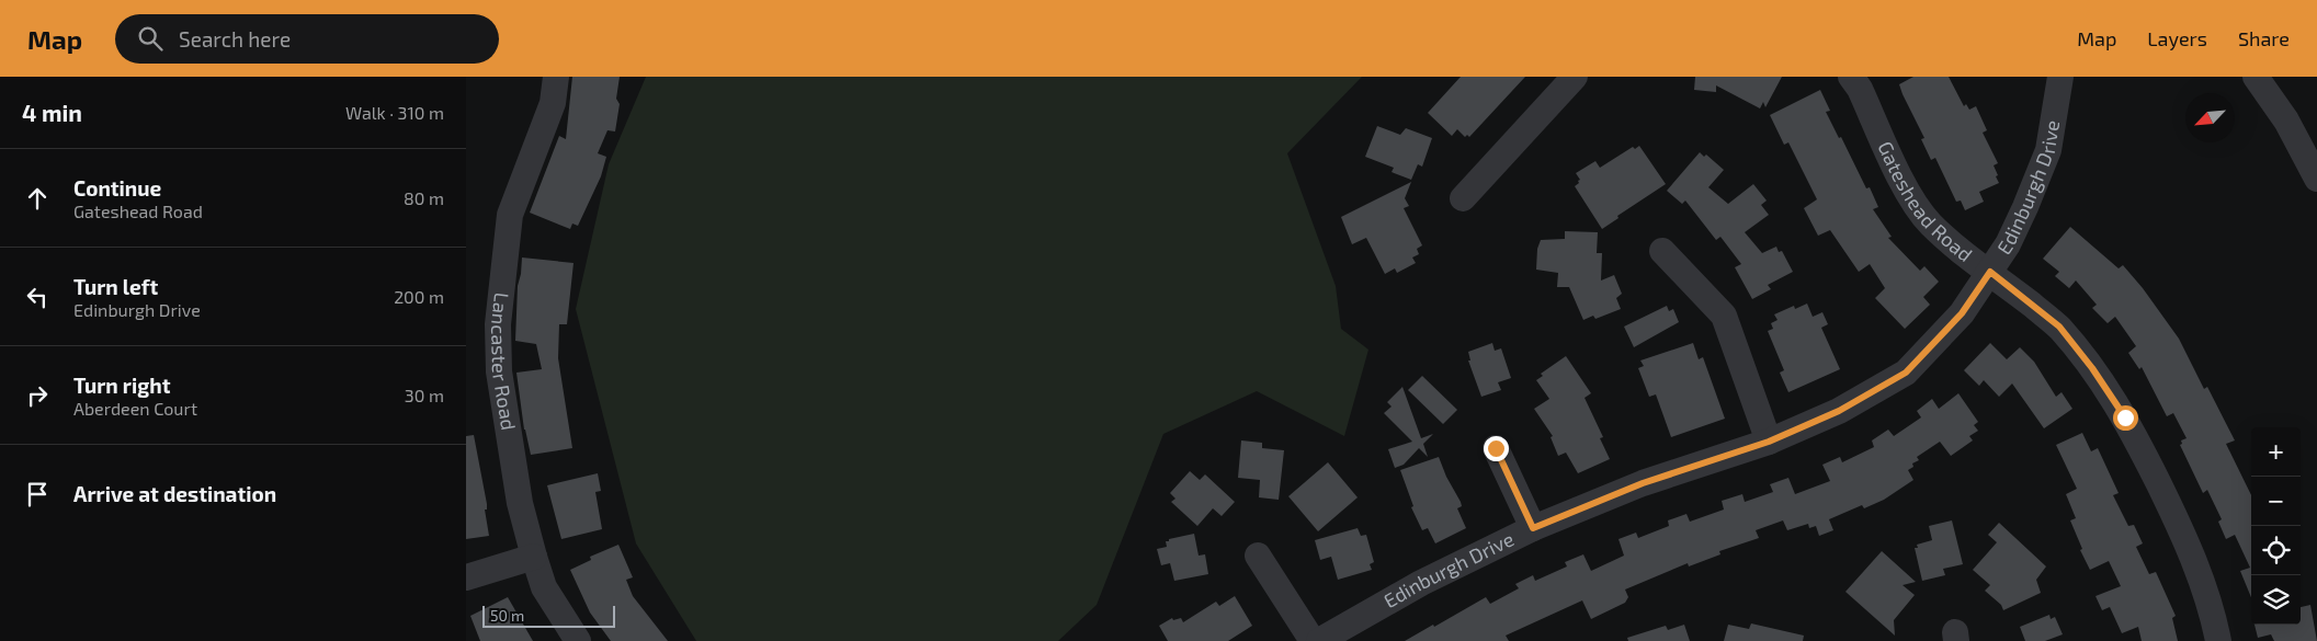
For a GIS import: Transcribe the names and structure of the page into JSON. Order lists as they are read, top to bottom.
{
  "streets": {
    "street": ["Edinburgh Drive", "Gateshead Road", "Lancaster Road"]
  },
  "crossings": [
    ["Edinburgh Drive", "Gateshead Road"]
  ],
  "scale_bar": "50 m",
  "north": "bottom left",
  "page": {
    "header": "Map",
    "search": "Search here",
    "nav": ["Map", "Layers", "Share"],
    "heading": ["4 min", "Walk · 310 m"],
    "list": [
      ["Continue", "Gateshead Road", "80 m"],
      ["Turn left", "Edinburgh Drive", "200 m"],
      ["Turn right", "Aberdeen Court", "30 m"],
      "Arrive at destination"
    ],
    "map_buttons": ["+", "−"],
    "scale": "50 m"
  }
}
